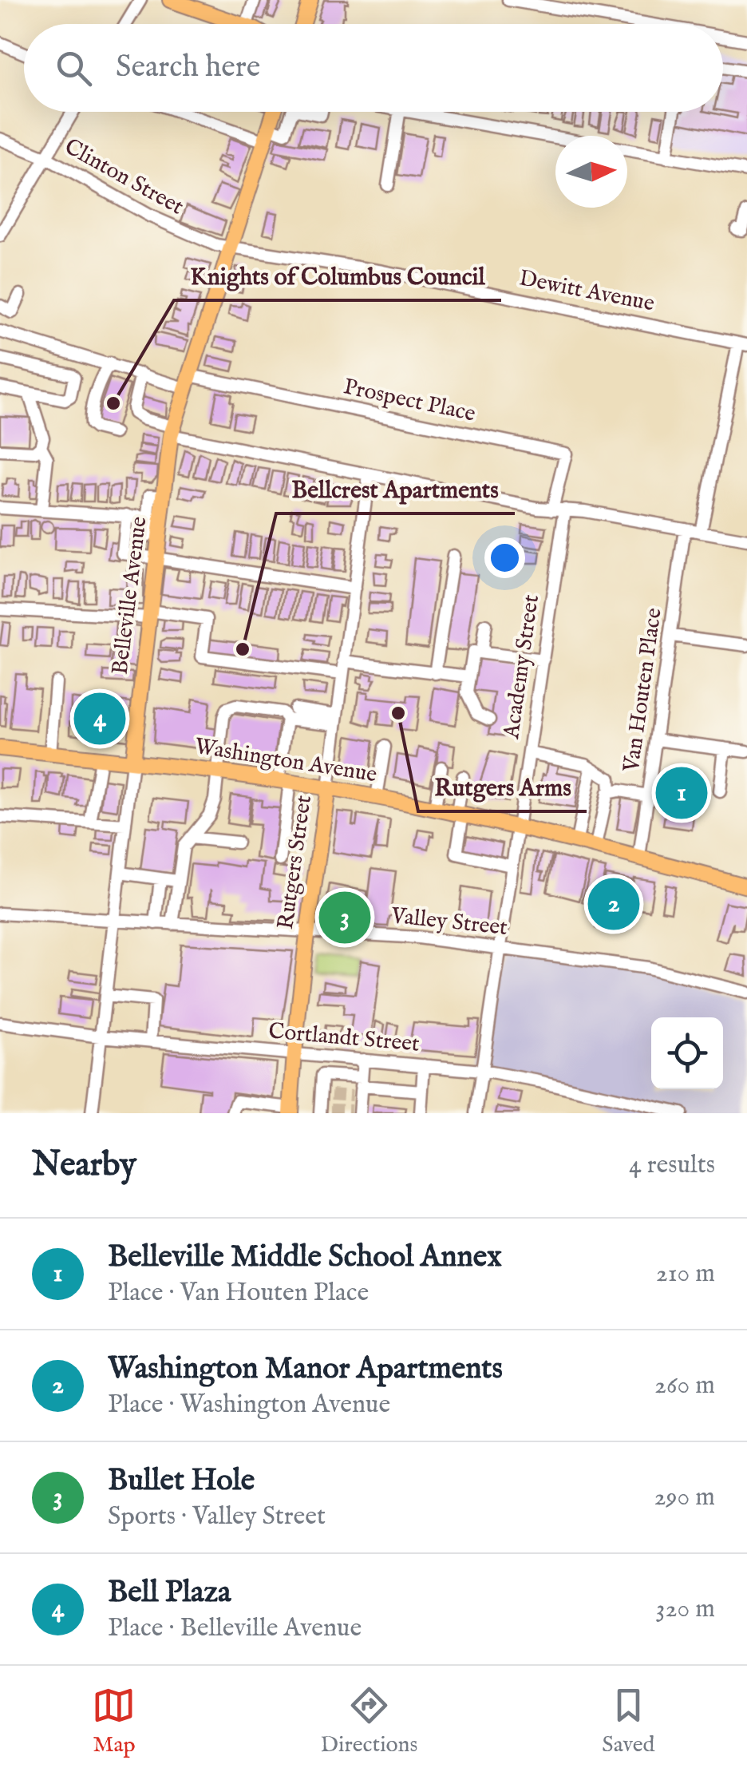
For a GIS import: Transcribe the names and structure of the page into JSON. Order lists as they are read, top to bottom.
{
  "streets": {
    "main road": ["Belleville Avenue", "Washington Avenue", "Rutgers Street"],
    "street": [
      "Clinton Street",
      "Dewitt Avenue",
      "Prospect Place",
      "Academy Street",
      "Van Houten Place",
      "Valley Street",
      "Cortlandt Street"
    ]
  },
  "crossings": [
    ["Clinton Street", "Dewitt Avenue"],
    ["Clinton Street", "Belleville Avenue"],
    ["Dewitt Avenue", "Belleville Avenue"],
    ["Prospect Place", "Belleville Avenue"],
    ["Belleville Avenue", "Washington Avenue"],
    ["Belleville Avenue", "Valley Street"],
    ["Belleville Avenue", "Cortlandt Street"],
    ["Academy Street", "Washington Avenue"],
    ["Academy Street", "Valley Street"],
    ["Academy Street", "Cortlandt Street"],
    ["Van Houten Place", "Washington Avenue"],
    ["Washington Avenue", "Rutgers Street"],
    ["Rutgers Street", "Valley Street"],
    ["Rutgers Street", "Cortlandt Street"]
  ],
  "places": ["Knights of Columbus Council", "Bellcrest Apartments", "Rutgers Arms"],
  "north": "right",
  "page": {
    "search": "Search here",
    "pins": [
      "4",
      "1",
      "2",
      "3"
    ],
    "heading": ["Nearby", "4 results"],
    "list": [
      {
        "mark": "1",
        "name": "Belleville Middle School Annex",
        "note": "Place · Van Houten Place",
        "value": "210 m"
      },
      {
        "mark": "2",
        "name": "Washington Manor Apartments",
        "note": "Place · Washington Avenue",
        "value": "260 m"
      },
      {
        "mark": "3",
        "name": "Bullet Hole",
        "note": "Sports · Valley Street",
        "value": "290 m"
      },
      {
        "mark": "4",
        "name": "Bell Plaza",
        "note": "Place · Belleville Avenue",
        "value": "320 m"
      }
    ],
    "nav": ["Map", "Directions", "Saved"]
  }
}
